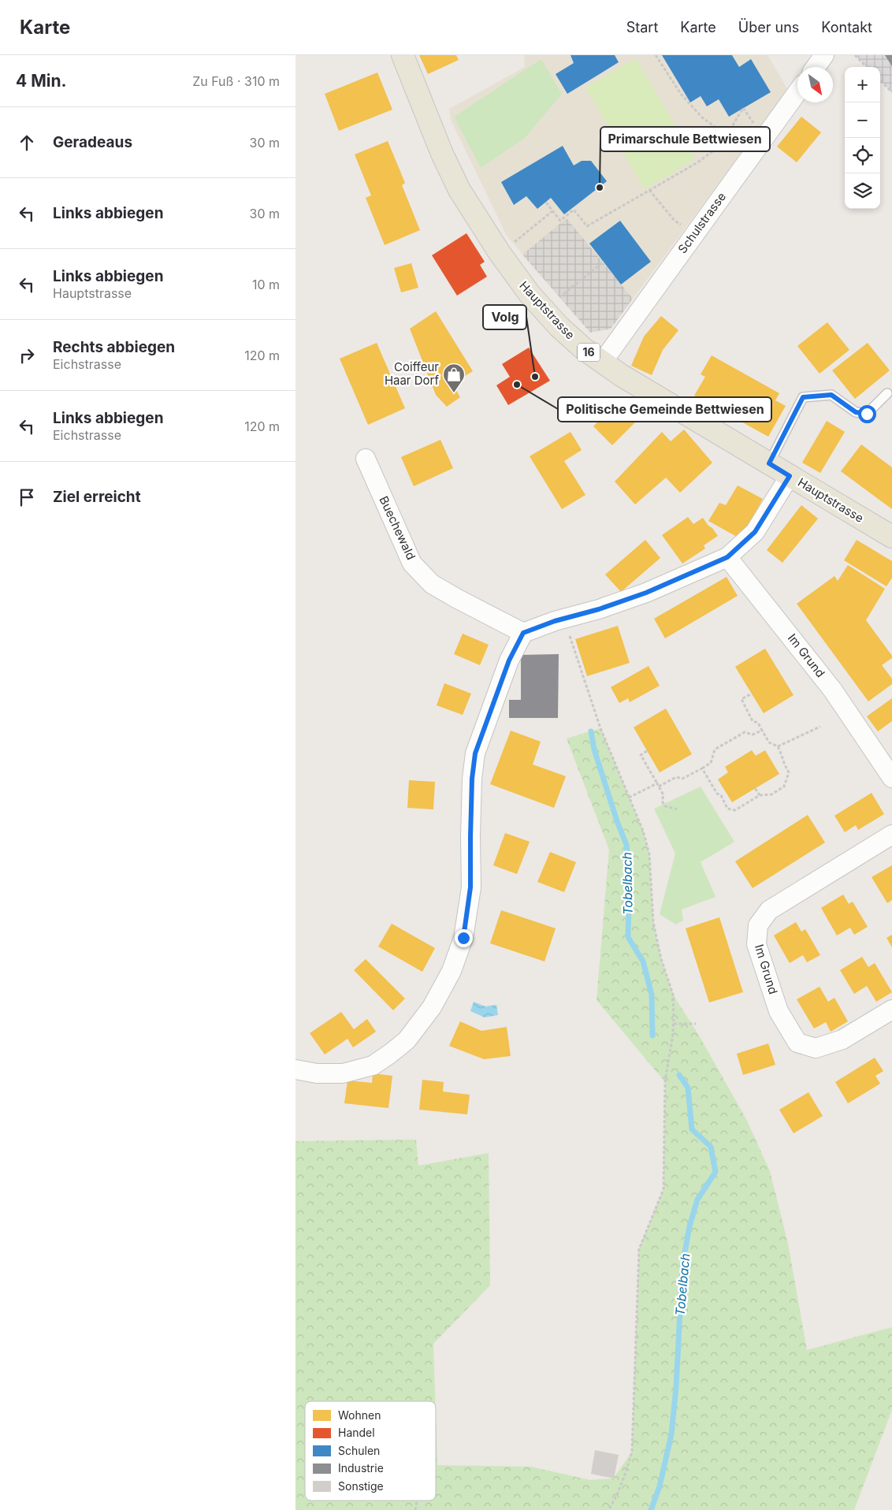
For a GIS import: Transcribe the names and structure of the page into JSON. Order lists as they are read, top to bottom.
{
  "streets": {
    "main road": ["Hauptstrasse", "16"],
    "street": ["Schulstrasse", "Buechewald", "Im Grund"]
  },
  "crossings": [
    ["Schulstrasse", "Hauptstrasse"]
  ],
  "water": ["Tobelbach"],
  "places": {
    "other": ["Primarschule Bettwiesen", "Volg", "Politische Gemeinde Bettwiesen"],
    "shop": ["Coiffeur Haar Dorf"]
  },
  "legend": [
    "Wohnen",
    "Handel",
    "Schulen",
    "Industrie",
    "Sonstige"
  ],
  "north": "bottom right",
  "page": {
    "header": "Karte",
    "nav": [
      "Start",
      "Karte",
      "Über uns",
      "Kontakt"
    ],
    "heading": ["4 Min.", "Zu Fuß · 310 m"],
    "map_buttons": ["+", "−"],
    "list": [
      ["Geradeaus", "30 m"],
      ["Links abbiegen", "30 m"],
      ["Links abbiegen", "Hauptstrasse", "10 m"],
      ["Rechts abbiegen", "Eichstrasse", "120 m"],
      ["Links abbiegen", "Eichstrasse", "120 m"],
      "Ziel erreicht"
    ]
  }
}
